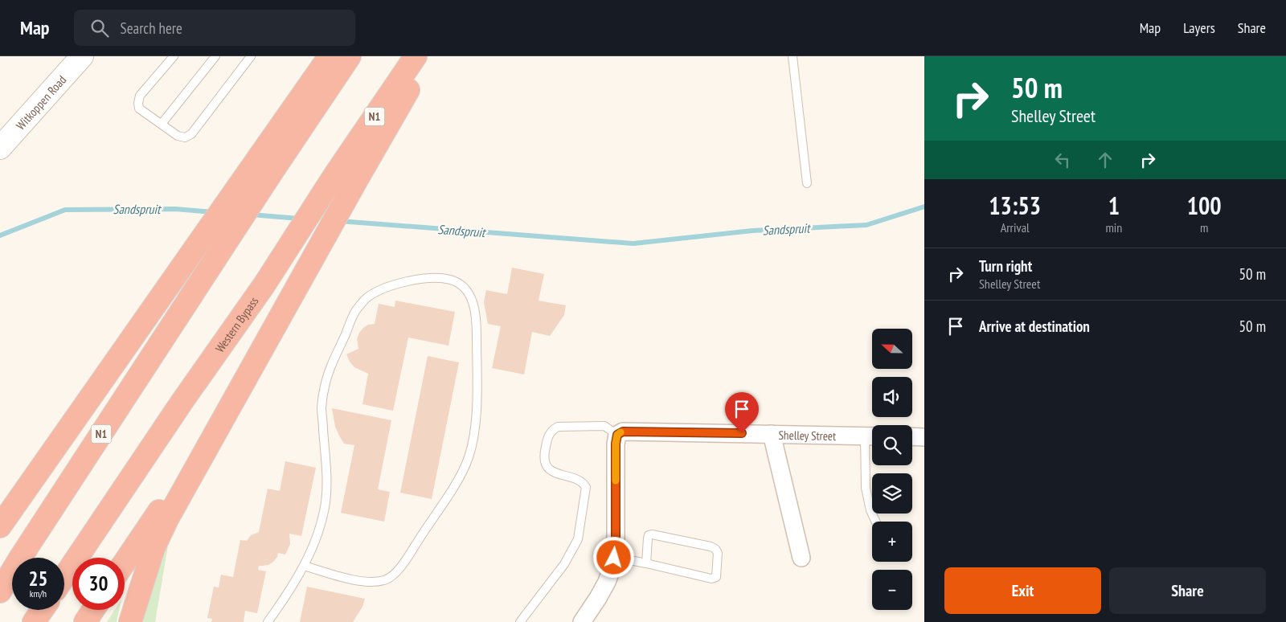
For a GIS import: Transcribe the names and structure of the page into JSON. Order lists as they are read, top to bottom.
{
  "streets": {
    "highway": ["N1", "Western Bypass"],
    "main road": ["Witkoppen Road"],
    "street": ["Shelley Street"]
  },
  "water": ["Sandspruit"],
  "north": "left",
  "page": {
    "header": "Map",
    "search": "Search here",
    "nav": ["Map", "Layers", "Share"],
    "turn": ["50 m", "Shelley Street"],
    "eta": [
      "13:53",
      "Arrival",
      "1",
      "min",
      "100",
      "m"
    ],
    "list": [
      {
        "name": "Turn right",
        "note": "Shelley Street",
        "value": "50 m"
      },
      {
        "name": "Arrive at destination",
        "value": "50 m"
      }
    ],
    "map_buttons": ["+", "−"],
    "speed": "25 km/h",
    "limit": "30",
    "buttons": ["Exit", "Share"]
  }
}
